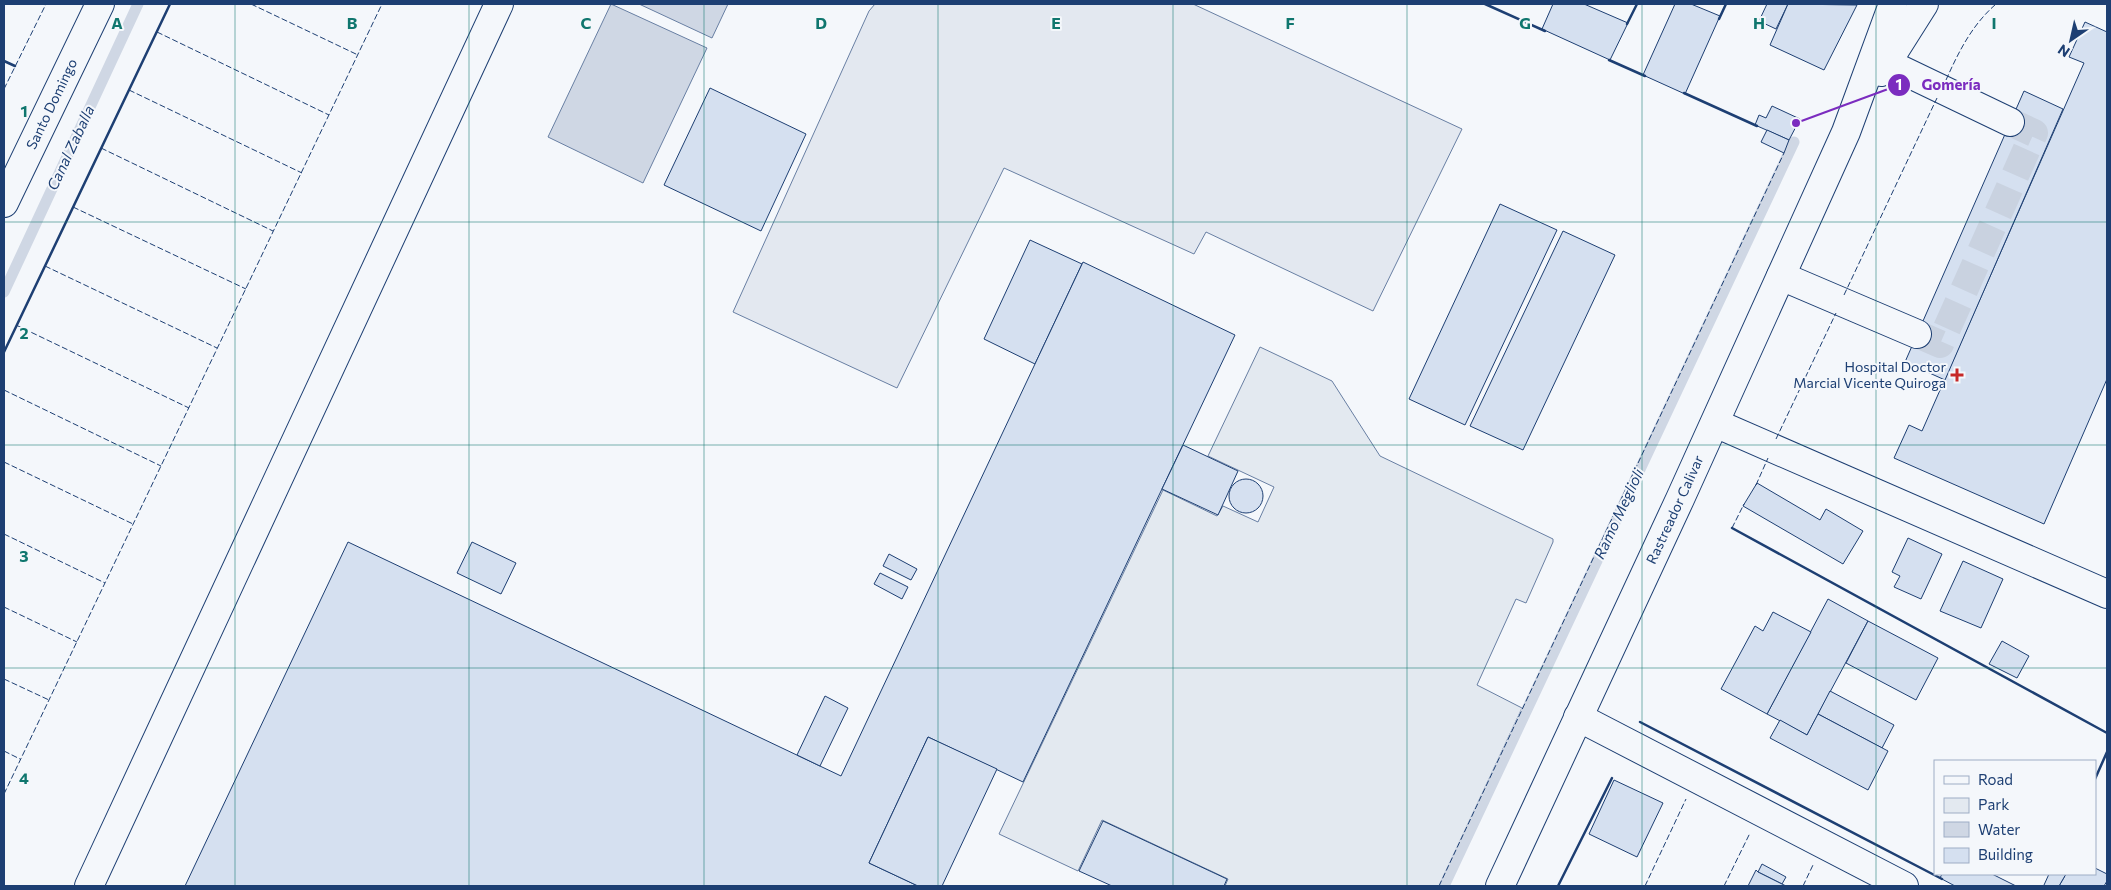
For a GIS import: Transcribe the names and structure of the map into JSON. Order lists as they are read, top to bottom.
{
  "streets": {
    "street": ["Santo Domingo", "Rastreador Calivar"]
  },
  "water": ["Canal Zaballa", "Ramo Meglioli"],
  "places": {
    "other": ["Gomería"],
    "health": ["Hospital Doctor Marcial Vicente Quiroga"]
  },
  "legend": [
    "Road",
    "Park",
    "Water",
    "Building"
  ],
  "north": "bottom left",
  "grid": {
    "columns": [
      "A",
      "B",
      "C",
      "D",
      "E",
      "F",
      "G",
      "H",
      "I"
    ],
    "rows": [
      "1",
      "2",
      "3",
      "4"
    ]
  }
}
